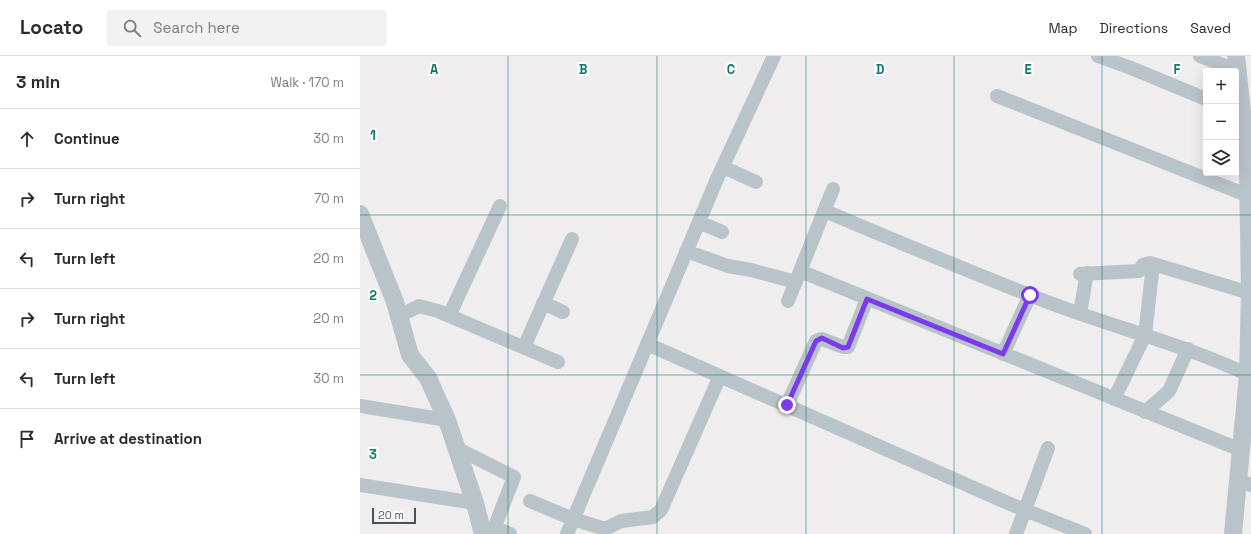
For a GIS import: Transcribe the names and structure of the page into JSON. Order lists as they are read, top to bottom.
{
  "scale_bar": "20 m",
  "page": {
    "header": "Locato",
    "search": "Search here",
    "nav": ["Map", "Directions", "Saved"],
    "heading": ["3 min", "Walk · 170 m"],
    "map_buttons": ["+", "−"],
    "list": [
      ["Continue", "30 m"],
      ["Turn right", "70 m"],
      ["Turn left", "20 m"],
      ["Turn right", "20 m"],
      ["Turn left", "30 m"],
      "Arrive at destination"
    ],
    "scale": "20 m"
  },
  "grid": {
    "columns": [
      "A",
      "B",
      "C",
      "D",
      "E",
      "F"
    ],
    "rows": ["1", "2", "3"]
  }
}
